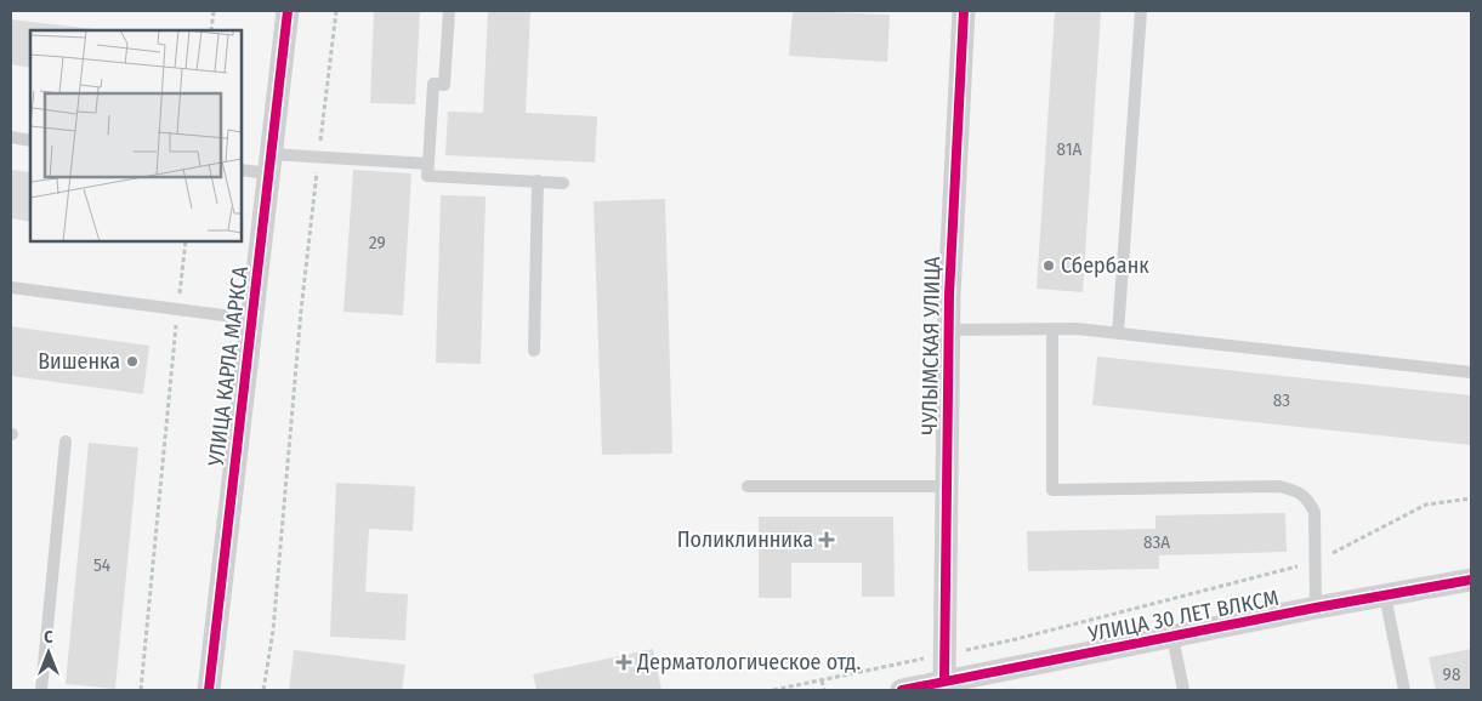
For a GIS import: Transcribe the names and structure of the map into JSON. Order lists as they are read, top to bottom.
{
  "streets": {
    "street": ["ЧУЛЫМСКАЯ УЛИЦА", "УЛИЦА КАРЛА МАРКСА", "УЛИЦА 30 ЛЕТ ВЛКСМ"]
  },
  "crossings": [
    ["ЧУЛЫМСКАЯ УЛИЦА", "УЛИЦА 30 ЛЕТ ВЛКСМ"]
  ],
  "places": {
    "other": ["Сбербанк", "Вишенка"],
    "health": ["Поликлинника", "Дерматологическое отд."]
  },
  "house_numbers": [
    "81А",
    "29",
    "83",
    "83А",
    "54",
    "98"
  ],
  "north": "top"
}
